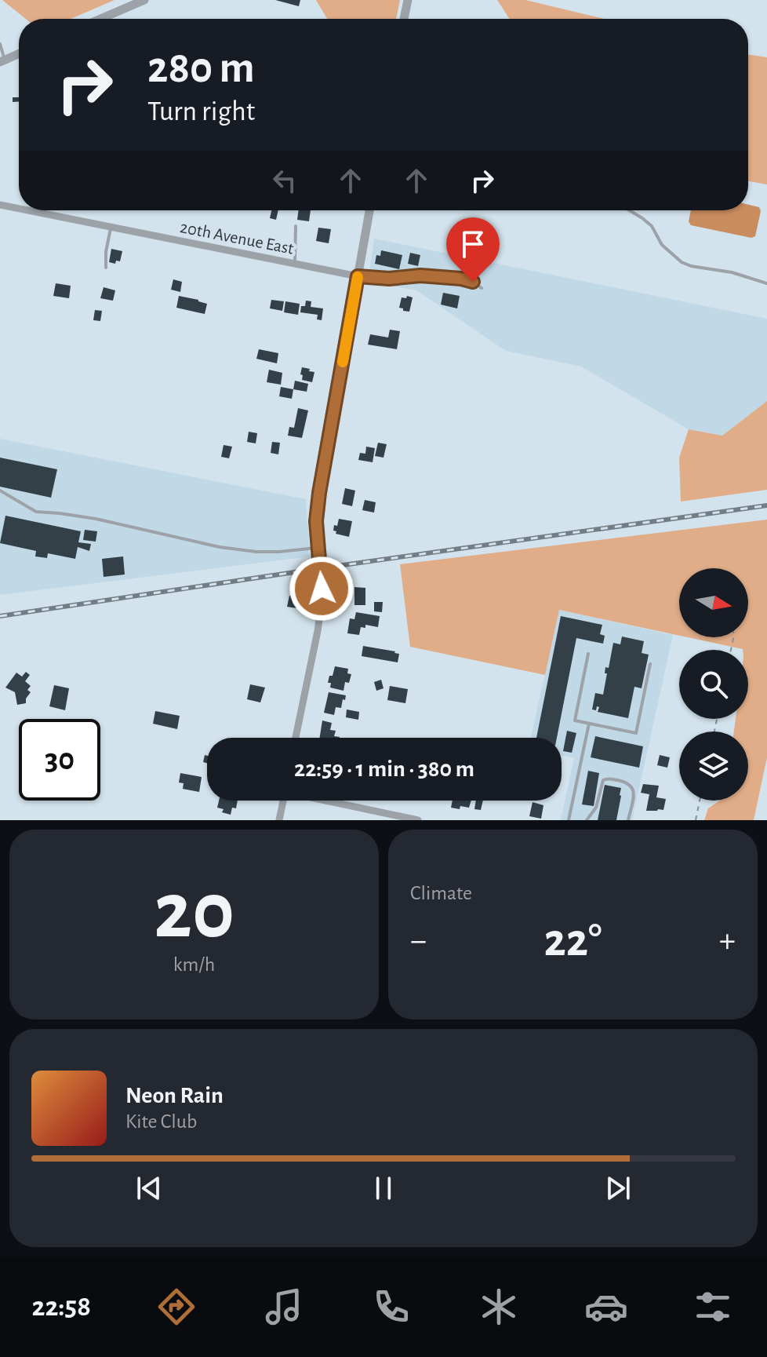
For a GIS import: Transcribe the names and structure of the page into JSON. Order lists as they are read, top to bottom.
{
  "streets": {
    "street": ["20th Avenue East"]
  },
  "north": "right",
  "page": {
    "turn": ["280 m", "Turn right"],
    "limit": "30",
    "trip": "22:59 · 1 min · 380 m",
    "tile": [
      ["20", "km/h"],
      "Climate"
    ],
    "heat": ["−", "22°", "+"],
    "song": ["Neon Rain", "Kite Club"],
    "tabs": "22:58"
  }
}
